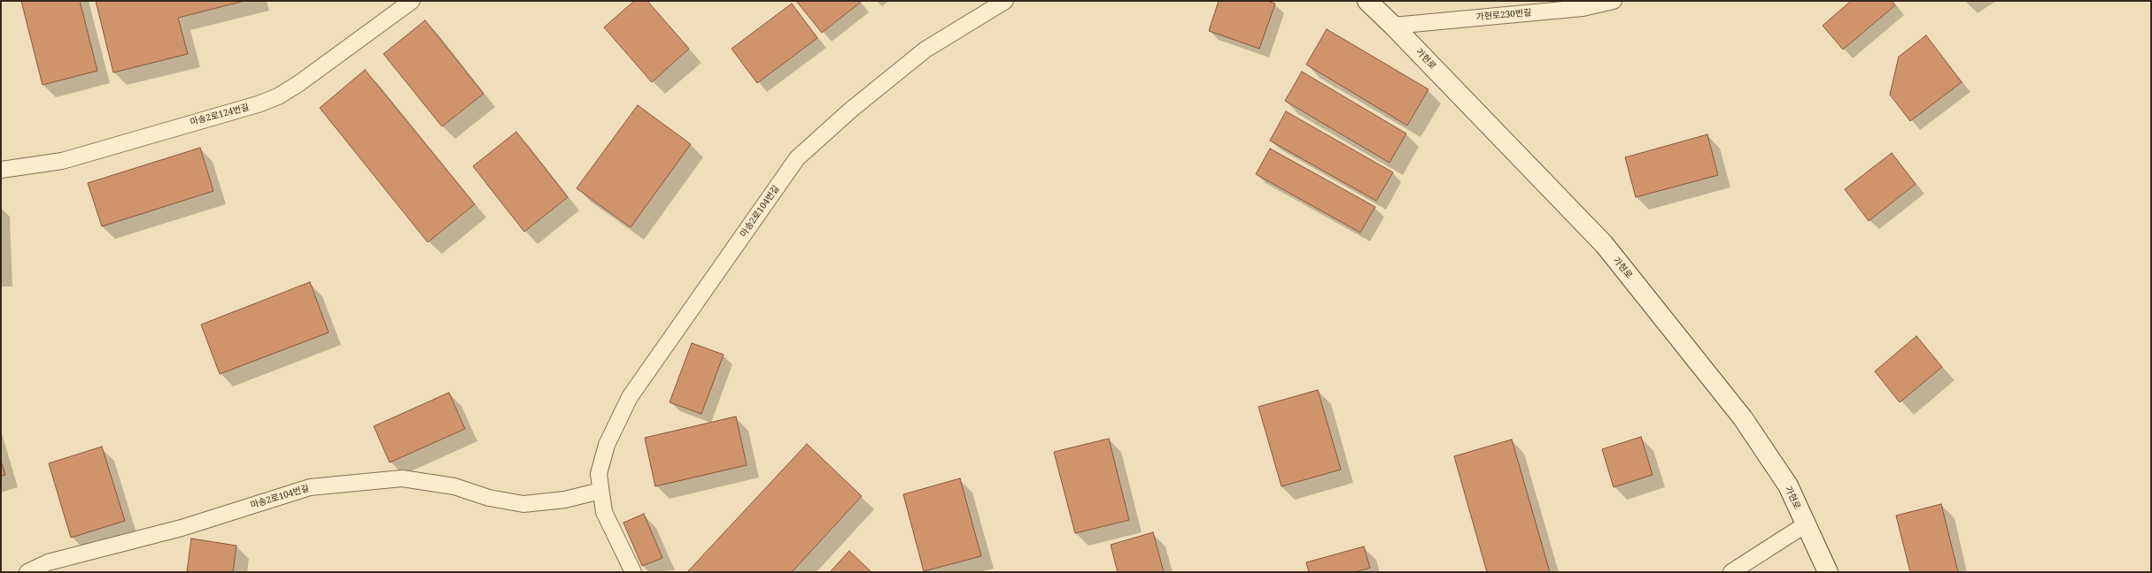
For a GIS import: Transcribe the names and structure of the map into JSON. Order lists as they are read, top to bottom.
{
  "streets": {
    "street": ["가현로"],
    "lane": ["가현로230번길", "마송2로124번길", "마송2로104번길"]
  },
  "crossings": [
    ["가현로230번길", "가현로"]
  ]
}
